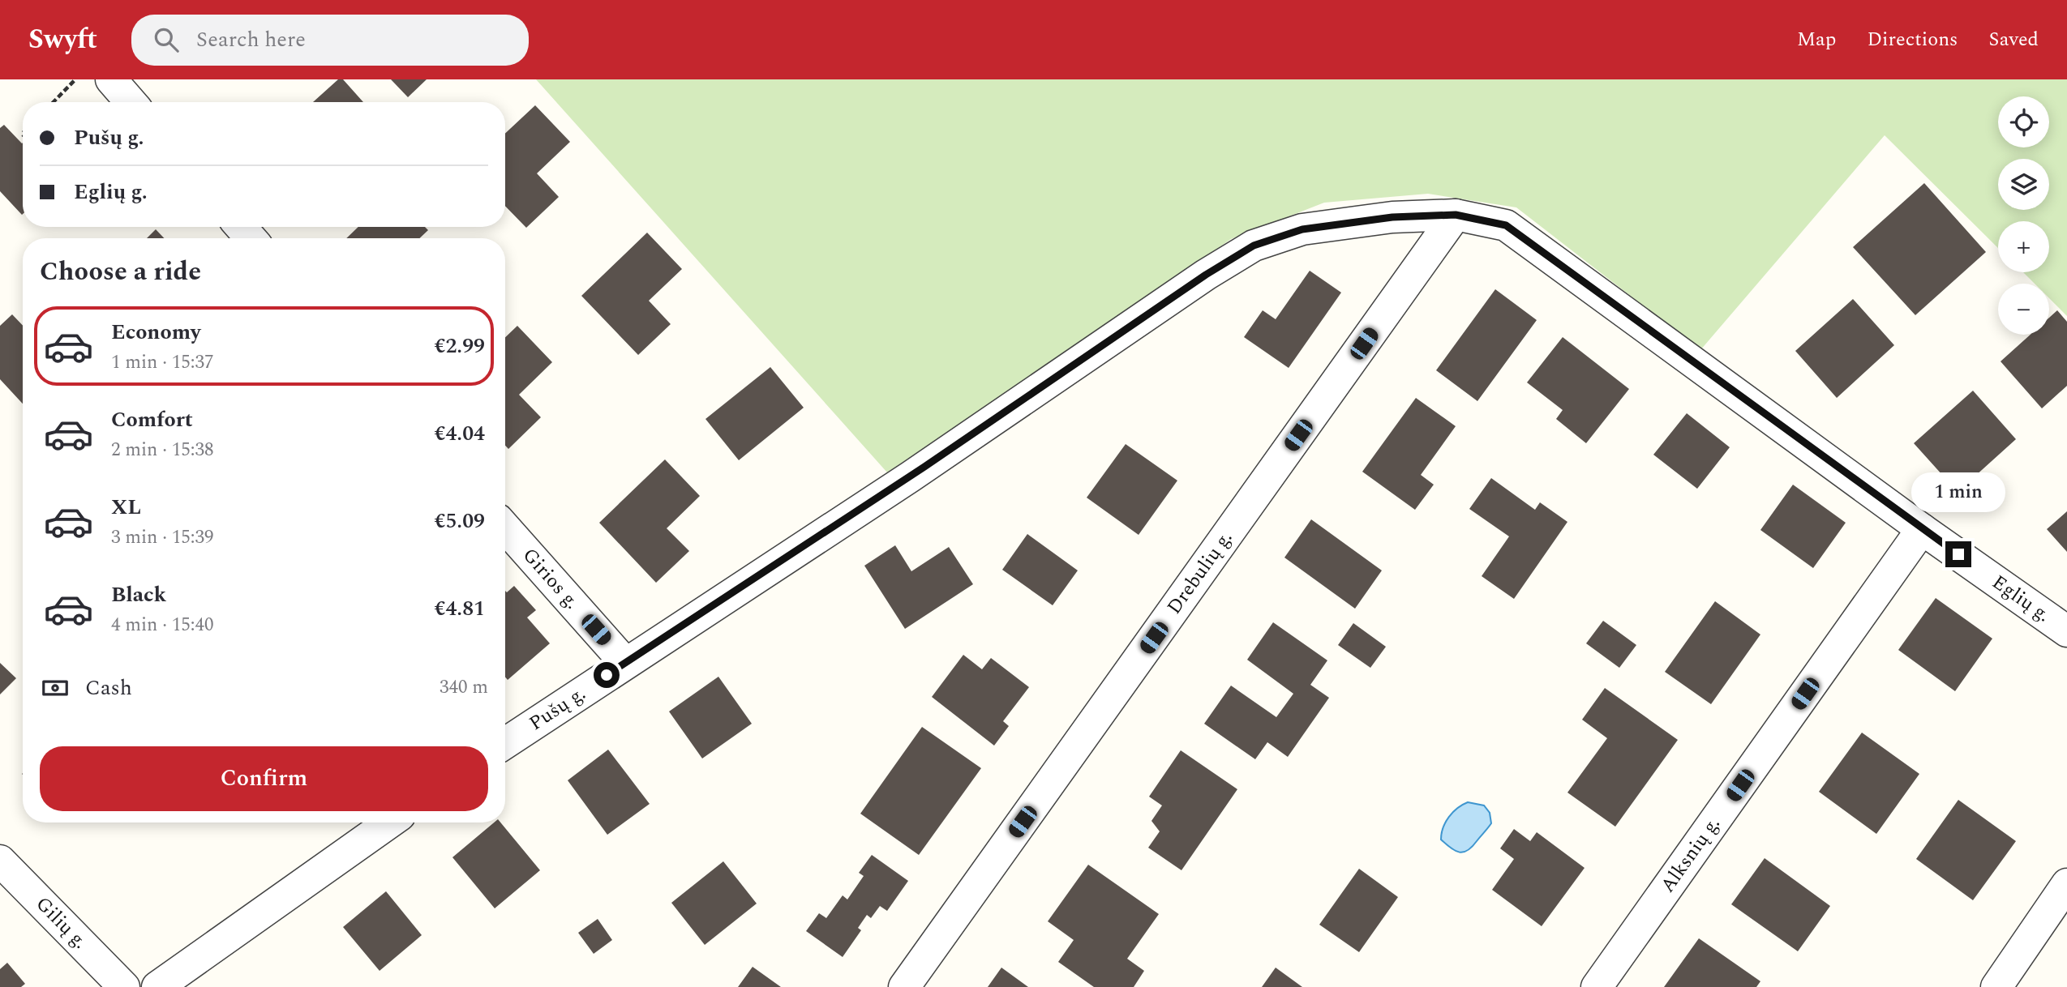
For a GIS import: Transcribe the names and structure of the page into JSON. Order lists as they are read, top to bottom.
{
  "streets": {
    "street": [
      "Drebulių g.",
      "Girios g.",
      "Eglių g.",
      "Pušų g.",
      "Alksnių g.",
      "Gilių g."
    ]
  },
  "crossings": [
    ["Drebulių g.", "Pušų g."],
    ["Girios g.", "Pušų g."],
    ["Eglių g.", "Pušų g."],
    ["Eglių g.", "Alksnių g."]
  ],
  "page": {
    "header": "Swyft",
    "search": "Search here",
    "nav": ["Map", "Directions", "Saved"],
    "map_buttons": ["+", "−"],
    "banner": ["Pušų g.", "Eglių g."],
    "heading": "Choose a ride",
    "list": [
      {
        "name": "Economy",
        "note": "1 min · 15:37",
        "value": "€2.99"
      },
      {
        "name": "Comfort",
        "note": "2 min · 15:38",
        "value": "€4.04"
      },
      {
        "name": "XL",
        "note": "3 min · 15:39",
        "value": "€5.09"
      },
      {
        "name": "Black",
        "note": "4 min · 15:40",
        "value": "€4.81"
      }
    ],
    "bubble": "1 min",
    "pay": ["Cash", "340 m"],
    "buttons": "Confirm"
  }
}
